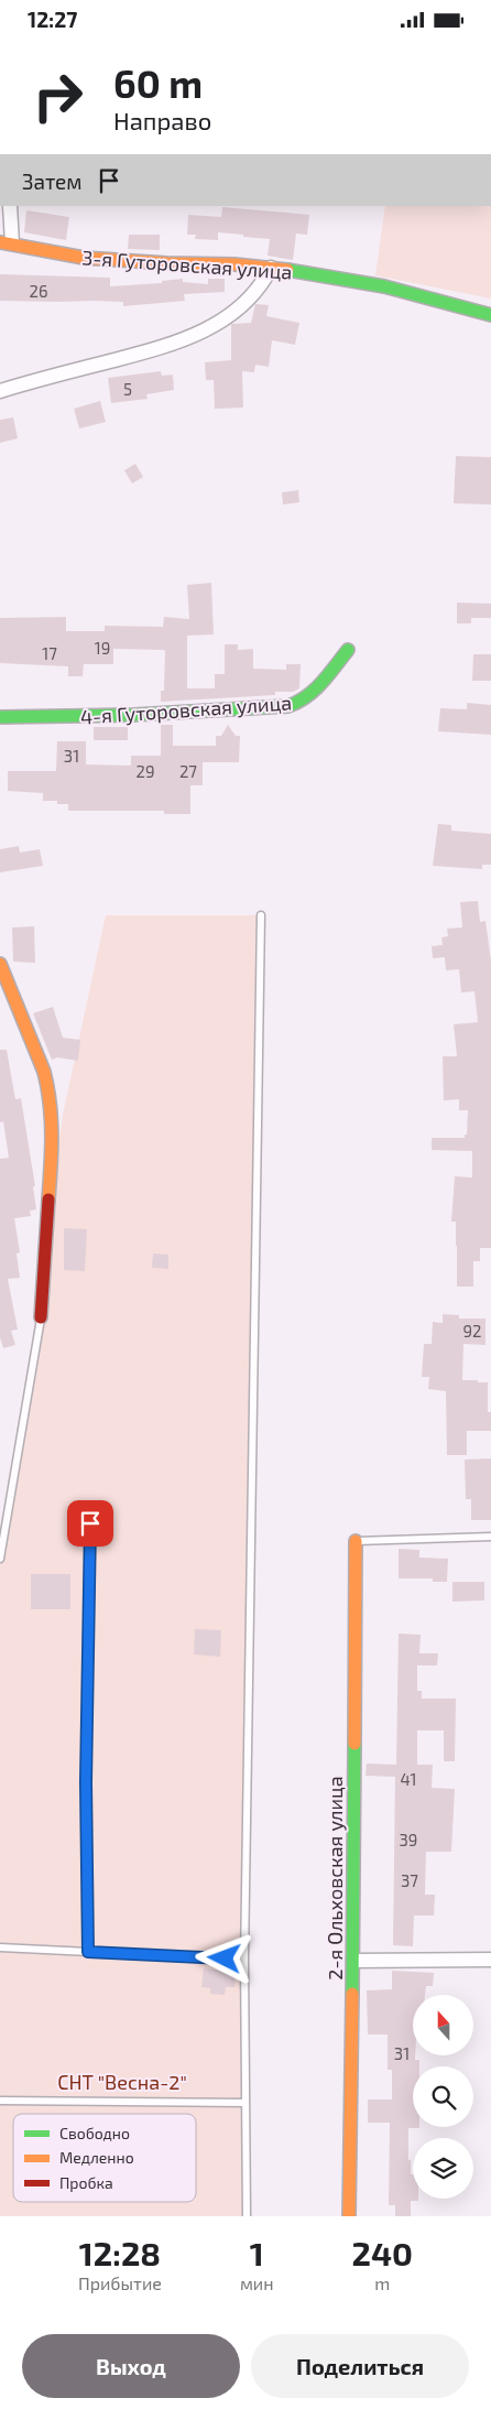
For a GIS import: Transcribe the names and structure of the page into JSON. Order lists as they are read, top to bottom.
{
  "streets": {
    "street": ["3-я Гуторовская улица", "4-я Гуторовская улица", "2-я Ольховская улица"]
  },
  "parks": ["СНТ \"Весна-2\""],
  "house_numbers": [
    "26",
    "5",
    "19",
    "17",
    "31",
    "29",
    "27",
    "92",
    "41",
    "39",
    "37",
    "31"
  ],
  "legend": ["Свободно", "Медленно", "Пробка"],
  "north": "top",
  "page": {
    "status": "12:27",
    "turn": ["60 m", "Направо"],
    "then": "Затем",
    "eta": [
      "12:28",
      "Прибытие",
      "1",
      "мин",
      "240",
      "m"
    ],
    "buttons": ["Выход", "Поделиться"]
  }
}
